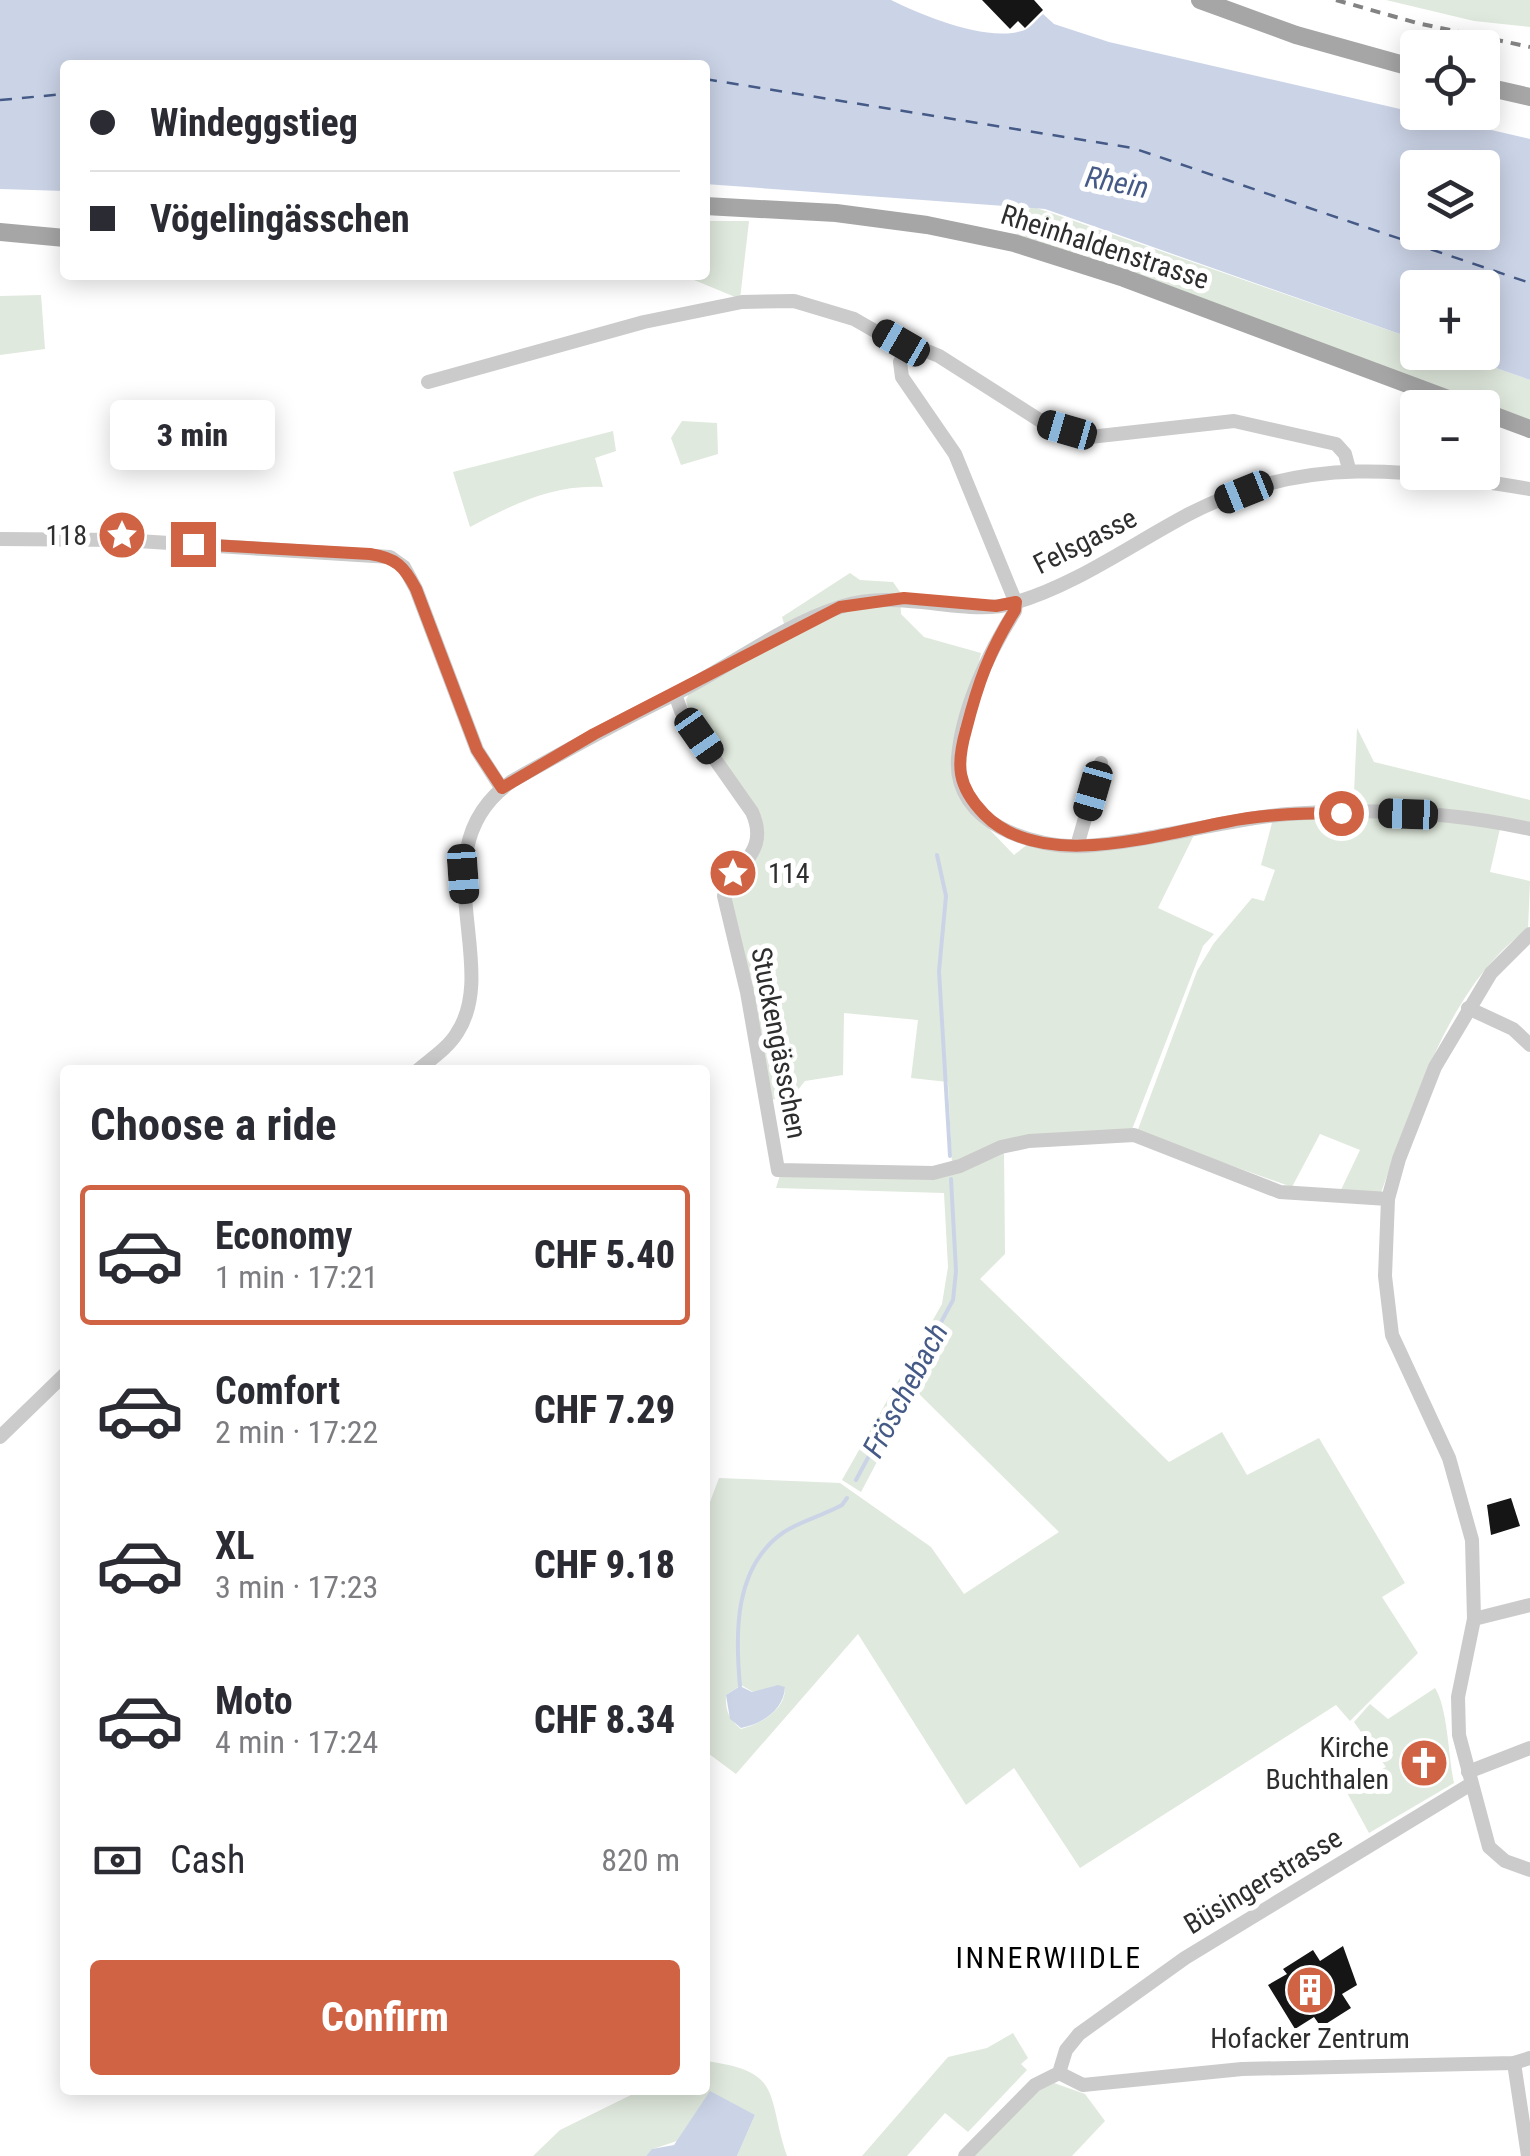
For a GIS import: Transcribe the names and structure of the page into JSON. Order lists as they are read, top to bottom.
{
  "streets": {
    "main road": ["Rheinhaldenstrasse"],
    "street": ["Felsgasse", "Stuckengässchen", "Büsingerstrasse"]
  },
  "crossings": [
    ["Felsgasse", "Stuckengässchen"]
  ],
  "districts": ["INNERWIIDLE"],
  "water": ["Rhein", "Fröschebach"],
  "places": {
    "place": ["118", "114"],
    "church": ["Kirche Buchthalen"],
    "building": ["Hofacker Zentrum"]
  },
  "page": {
    "map_buttons": ["+", "−"],
    "banner": ["Windeggstieg", "Vögelingässchen"],
    "bubble": "3 min",
    "heading": "Choose a ride",
    "list": [
      {
        "name": "Economy",
        "note": "1 min · 17:21",
        "value": "CHF 5.40"
      },
      {
        "name": "Comfort",
        "note": "2 min · 17:22",
        "value": "CHF 7.29"
      },
      {
        "name": "XL",
        "note": "3 min · 17:23",
        "value": "CHF 9.18"
      },
      {
        "name": "Moto",
        "note": "4 min · 17:24",
        "value": "CHF 8.34"
      }
    ],
    "pay": ["Cash", "820 m"],
    "buttons": "Confirm"
  }
}
